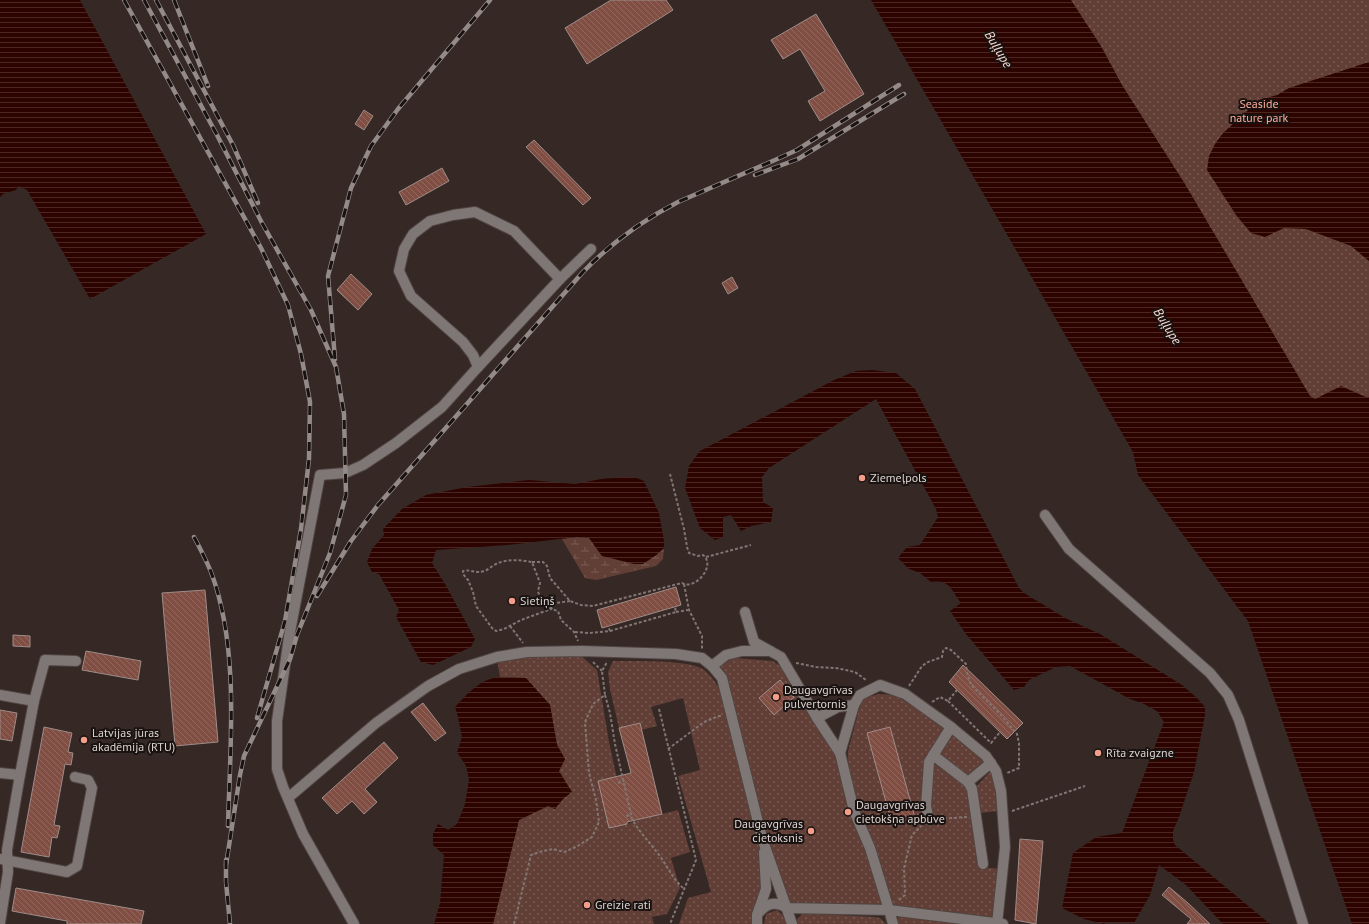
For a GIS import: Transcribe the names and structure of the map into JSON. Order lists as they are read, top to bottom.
{
  "water": ["Buļļupe"],
  "parks": ["Seaside nature park"],
  "places": [
    "Ziemeļpols",
    "Sietiņš",
    "Daugavgrīvas pulvertornis",
    "Latvijas jūras akadēmija (RTU)",
    "Rīta zvaigzne",
    "Daugavgrīvas cietokšņa apbūve",
    "Daugavgrīvas cietoksnis",
    "Greizie rati"
  ]
}
